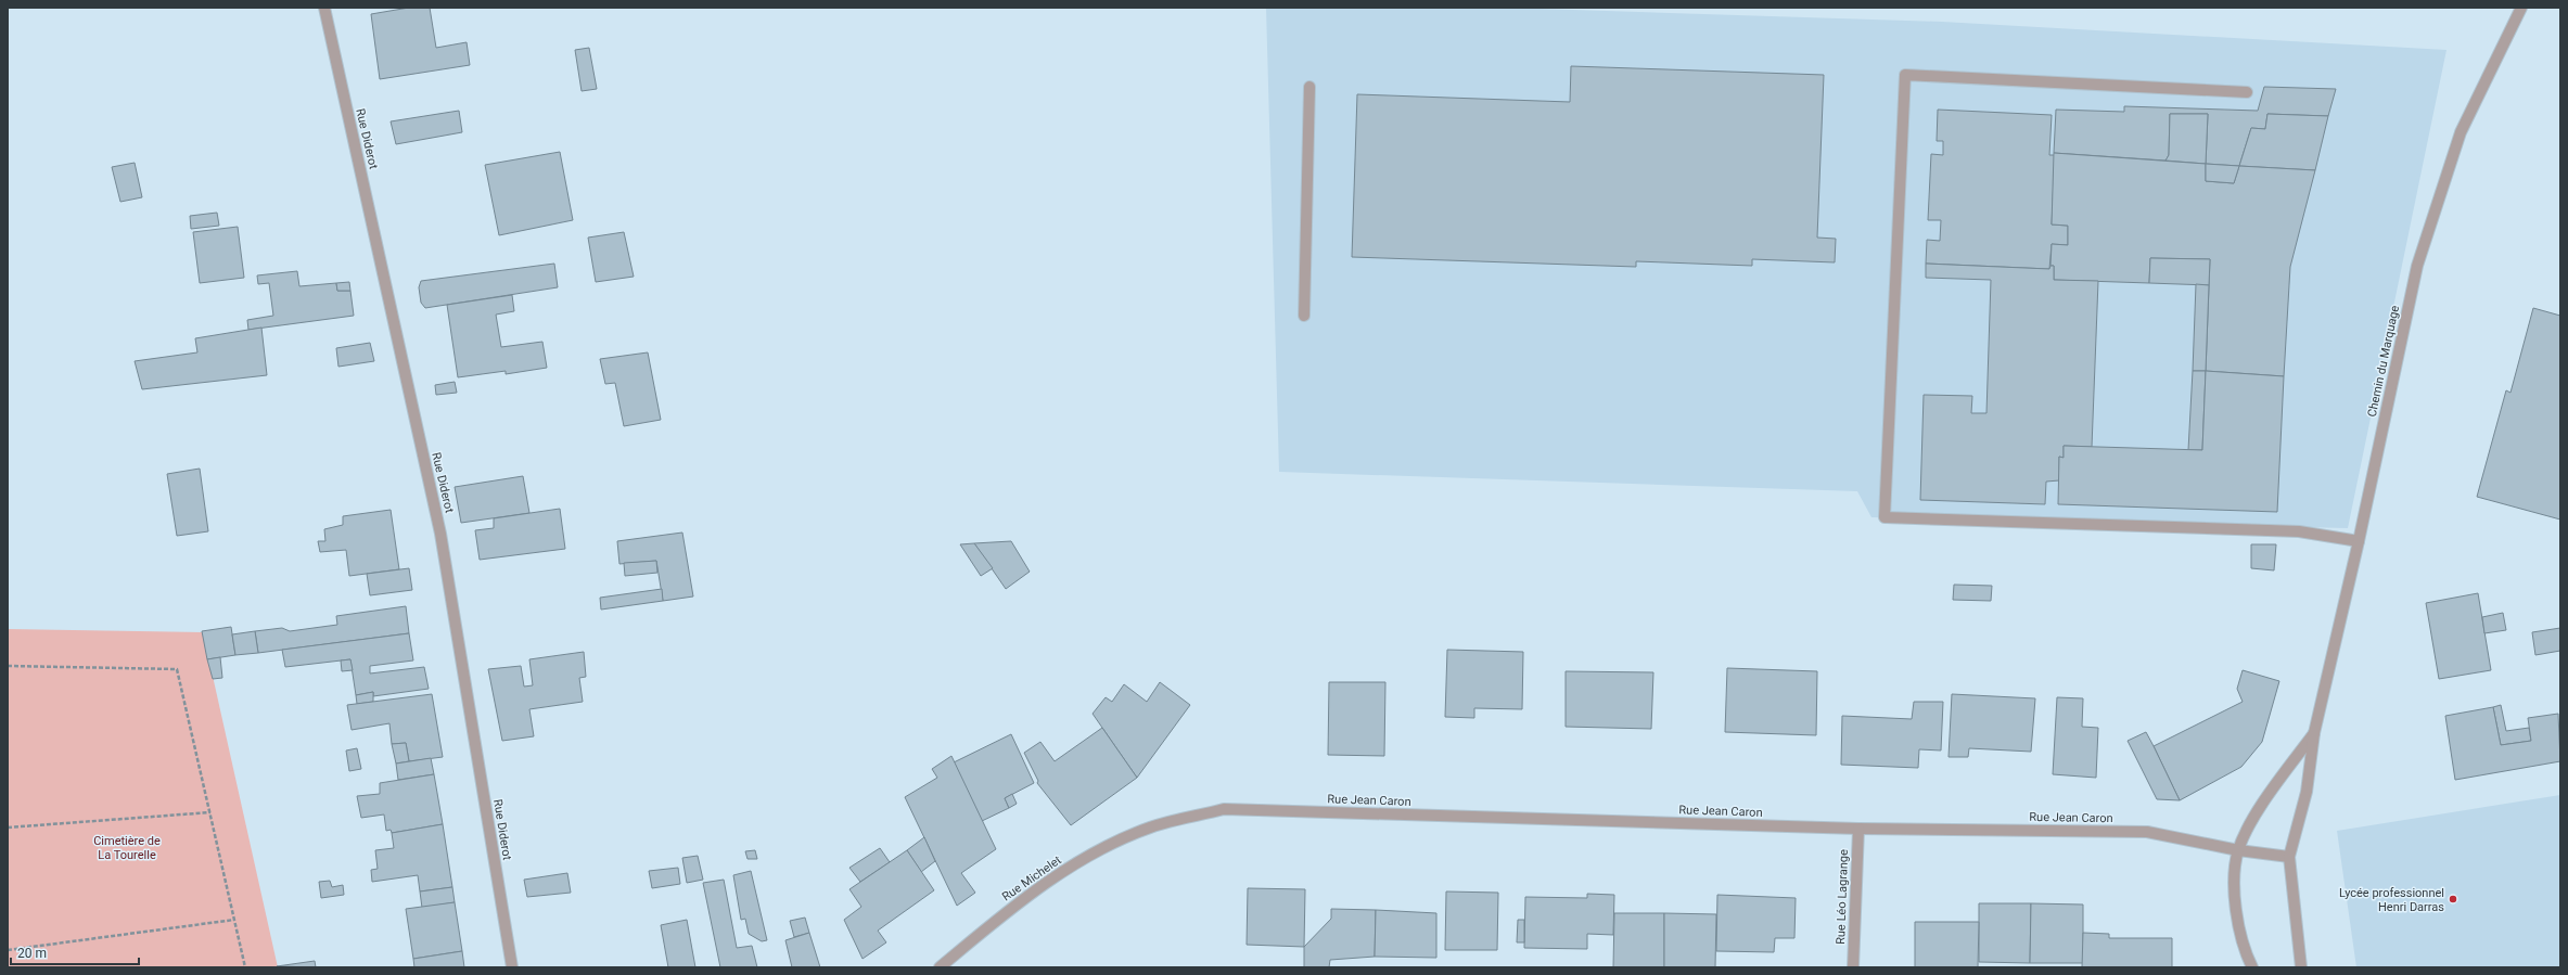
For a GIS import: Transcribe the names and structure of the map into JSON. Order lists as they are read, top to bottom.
{
  "streets": {
    "street": [
      "Rue Diderot",
      "Chemin du Marquage",
      "Rue Jean Caron",
      "Rue Michelet",
      "Rue Léo Lagrange"
    ]
  },
  "crossings": [
    ["Chemin du Marquage", "Rue Jean Caron"],
    ["Rue Jean Caron", "Rue Michelet"],
    ["Rue Jean Caron", "Rue Léo Lagrange"]
  ],
  "parks": ["Cimetière de La Tourelle"],
  "places": ["Lycée professionnel Henri Darras"],
  "scale_bar": "20 m"
}
